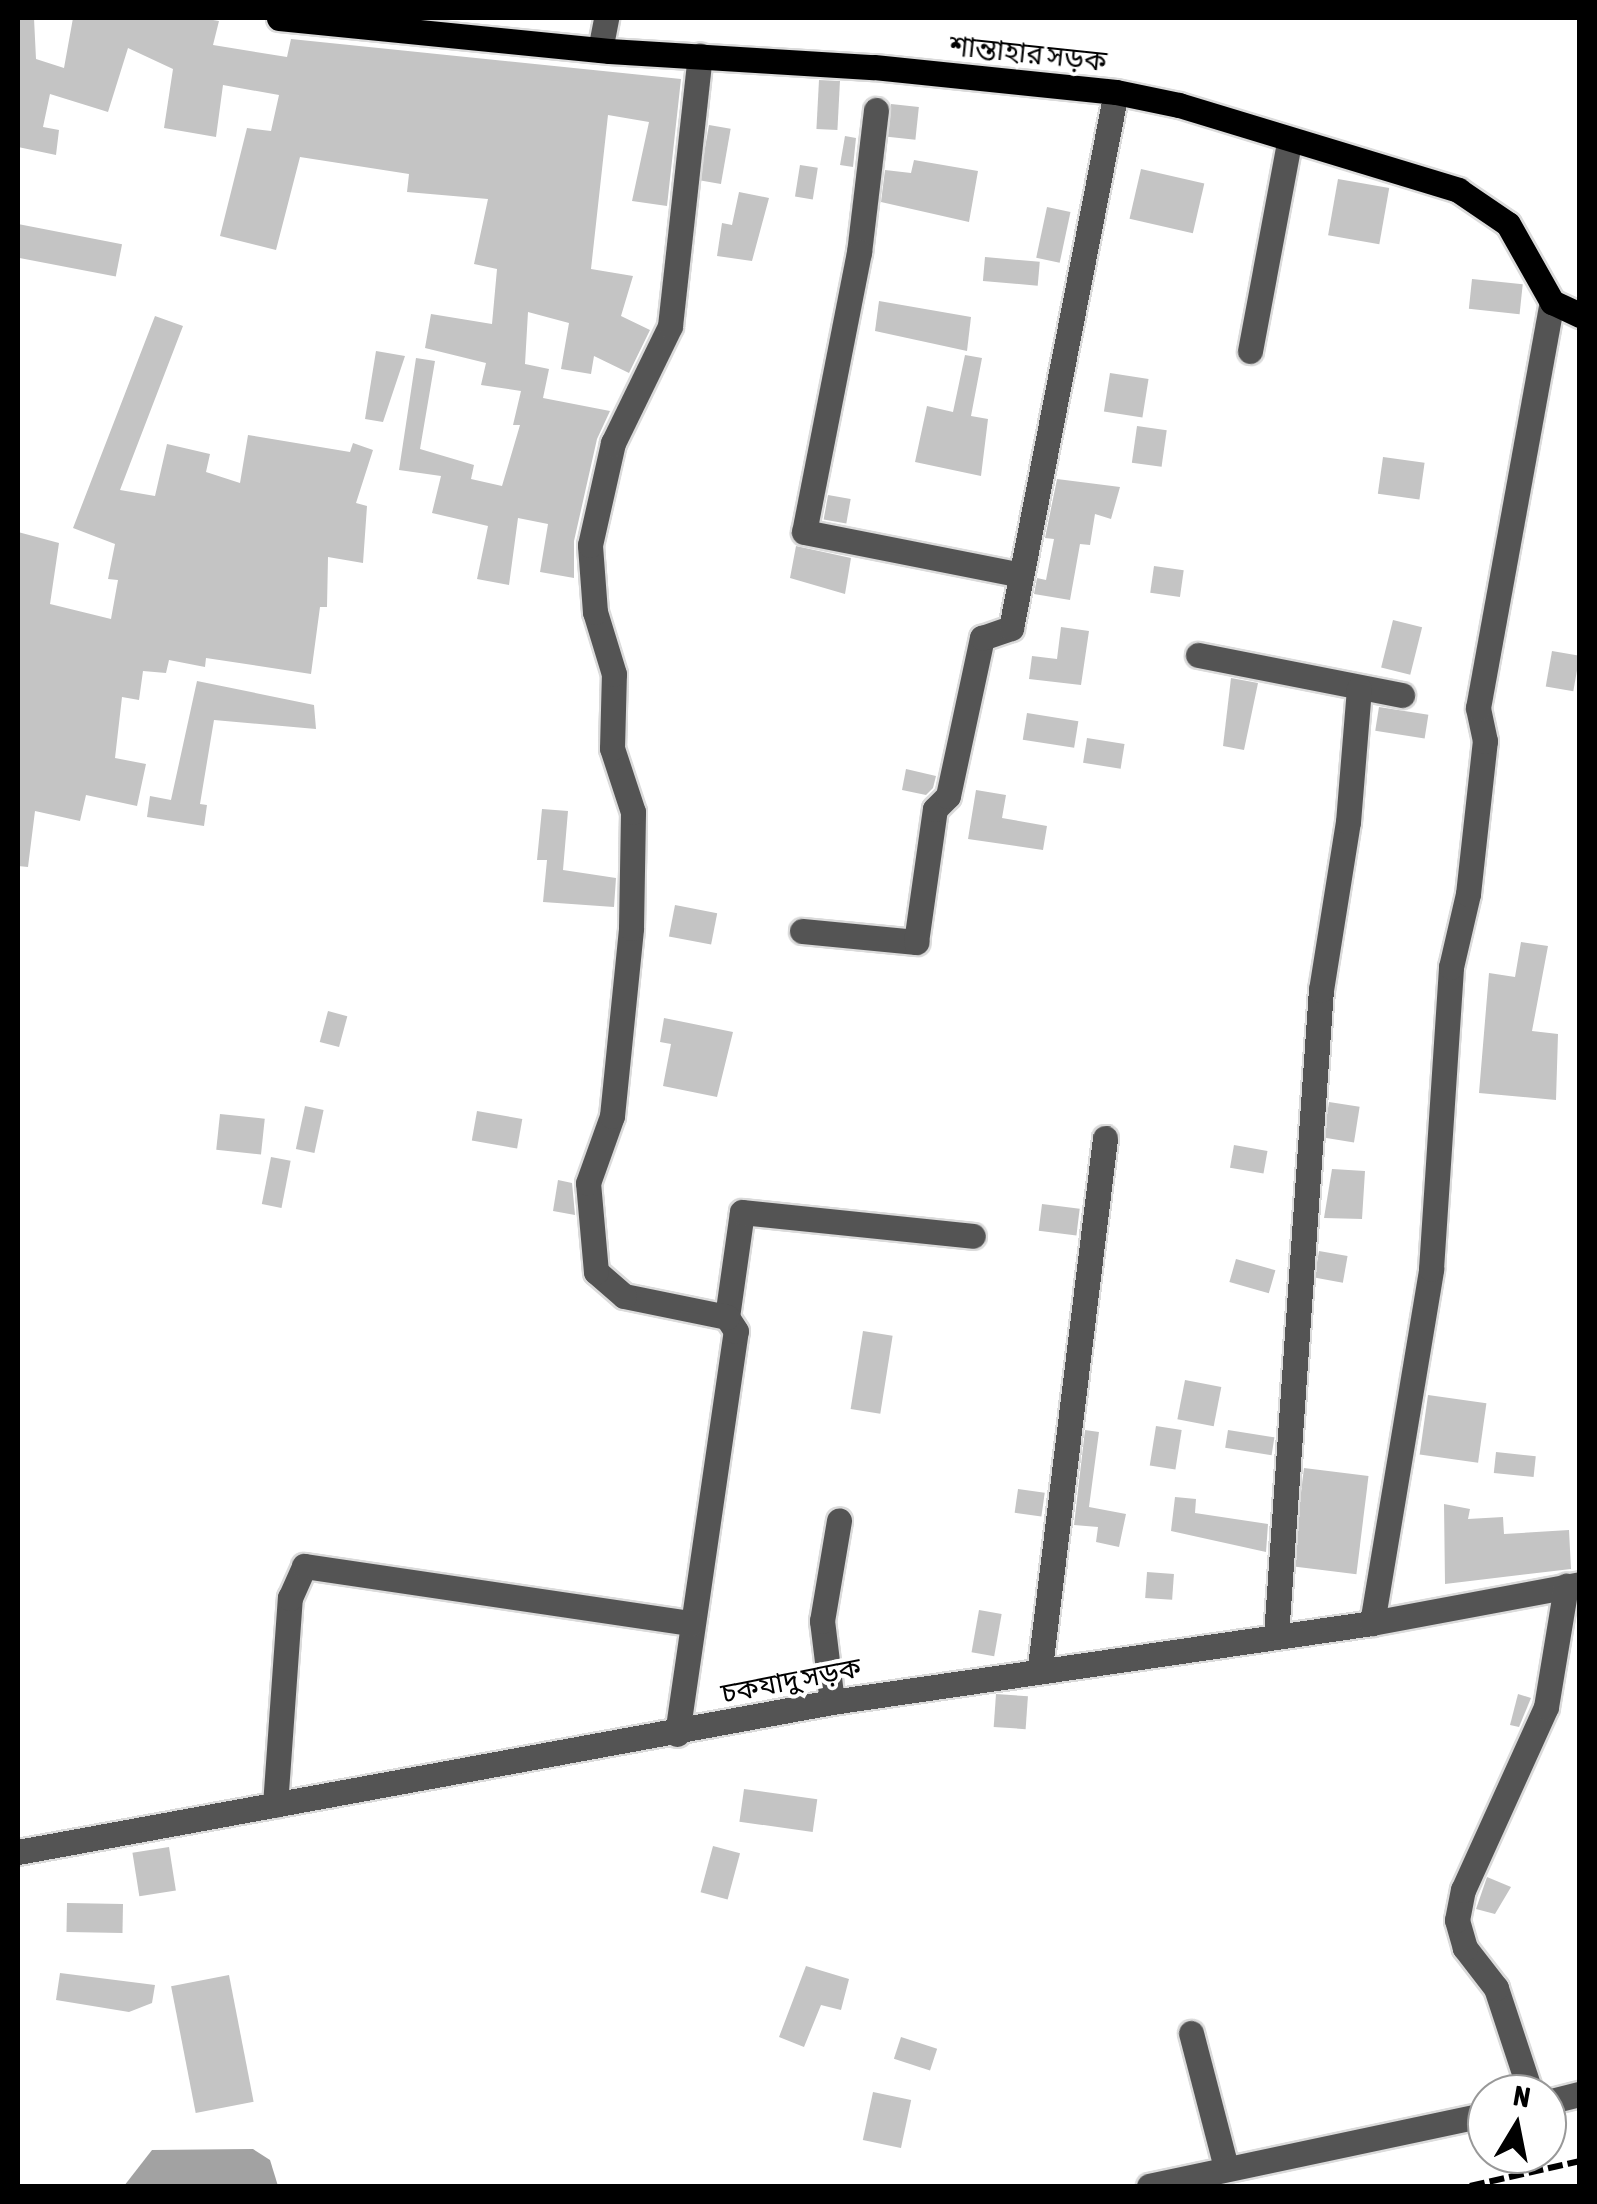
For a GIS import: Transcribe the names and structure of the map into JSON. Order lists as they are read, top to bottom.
{
  "streets": {
    "main road": ["শান্তাহার সড়ক"],
    "street": ["চকযাদু সড়ক"]
  },
  "north": "top"
}
